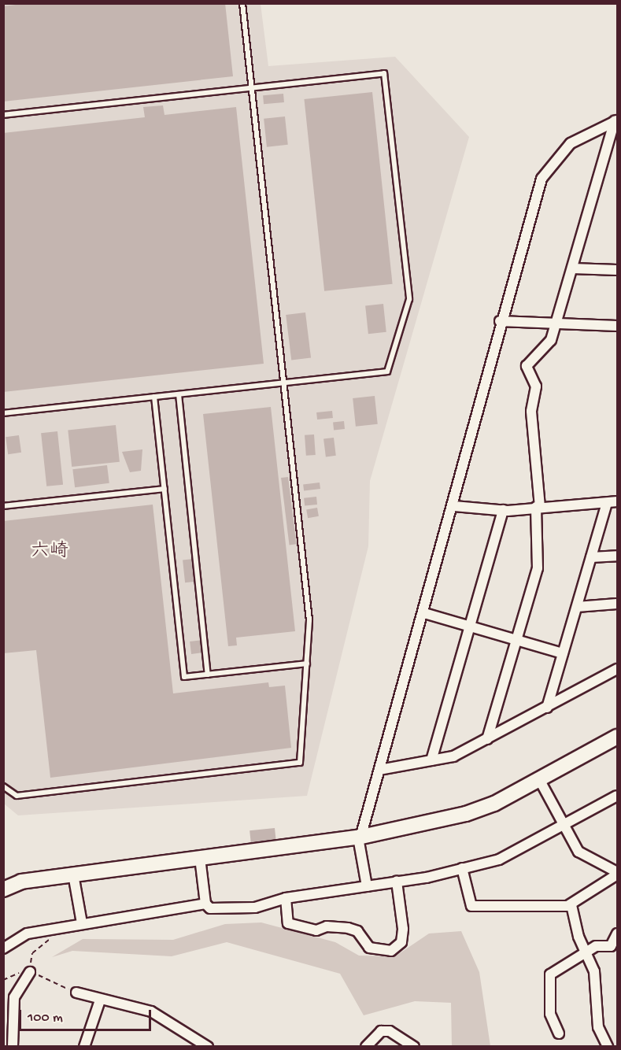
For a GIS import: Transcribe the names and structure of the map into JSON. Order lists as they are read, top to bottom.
{
  "districts": ["六崎"],
  "scale_bar": "100 m"
}
